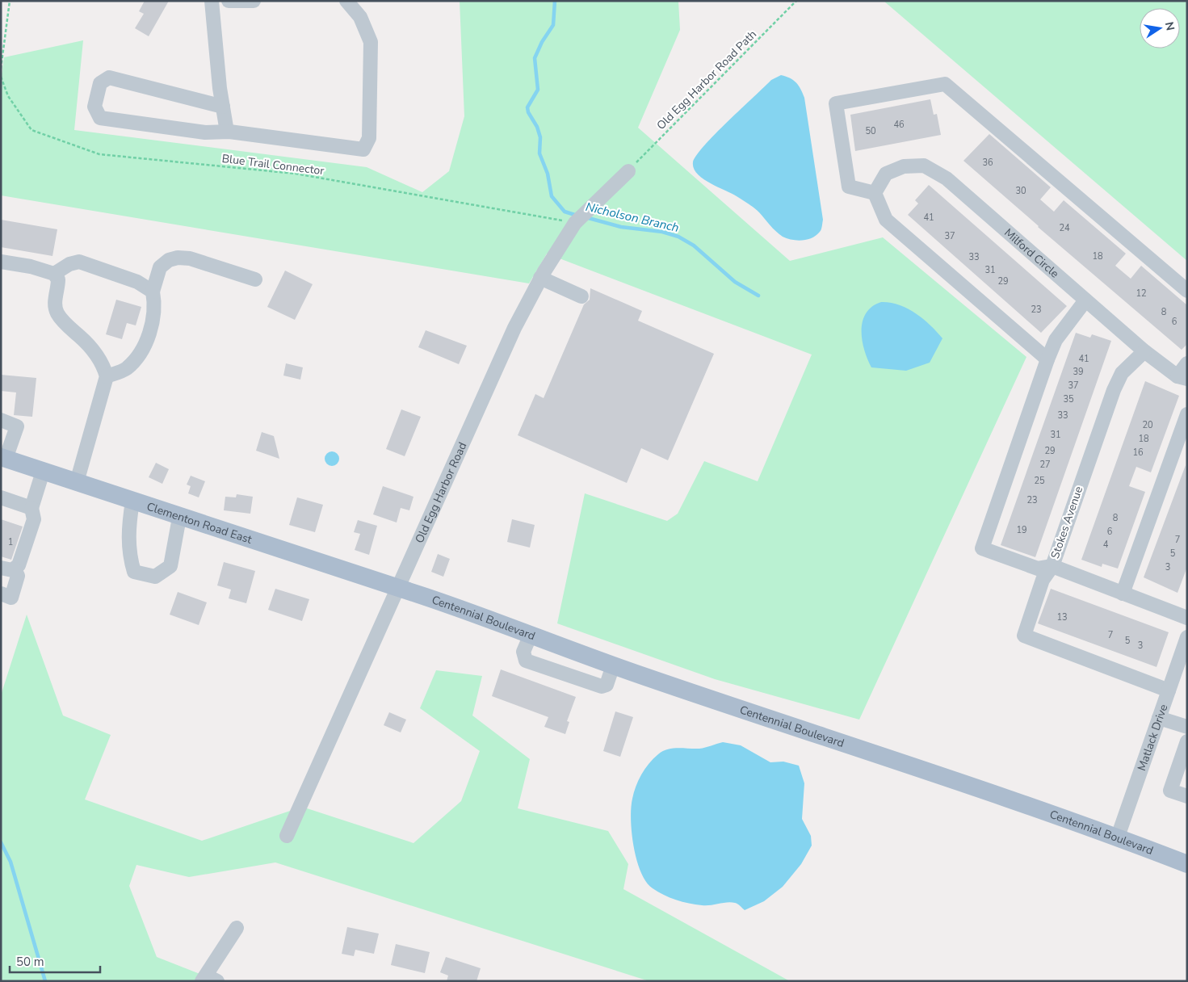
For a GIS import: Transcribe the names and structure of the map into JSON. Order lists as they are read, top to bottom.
{
  "streets": {
    "main road": ["Clementon Road East", "Centennial Boulevard"],
    "street": [
      "Milford Circle",
      "Old Egg Harbor Road",
      "Stokes Avenue",
      "Matlack Drive"
    ],
    "path": ["Old Egg Harbor Road Path", "Blue Trail Connector"]
  },
  "crossings": [
    ["Old Egg Harbor Road Path", "Old Egg Harbor Road"],
    ["Blue Trail Connector", "Old Egg Harbor Road"],
    ["Milford Circle", "Stokes Avenue"],
    ["Old Egg Harbor Road", "Clementon Road East"],
    ["Old Egg Harbor Road", "Centennial Boulevard"],
    ["Clementon Road East", "Centennial Boulevard"],
    ["Centennial Boulevard", "Matlack Drive"]
  ],
  "water": ["Nicholson Branch"],
  "house_numbers": [
    "46",
    "50",
    "36",
    "30",
    "41",
    "24",
    "37",
    "18",
    "33",
    "31",
    "29",
    "12",
    "23",
    "8",
    "6",
    "41",
    "39",
    "37",
    "35",
    "33",
    "20",
    "31",
    "18",
    "29",
    "16",
    "27",
    "25",
    "23",
    "8",
    "19",
    "6",
    "7",
    "1",
    "4",
    "5",
    "3",
    "13",
    "7",
    "5",
    "3"
  ],
  "scale_bar": "50 m",
  "north": "right"
}
